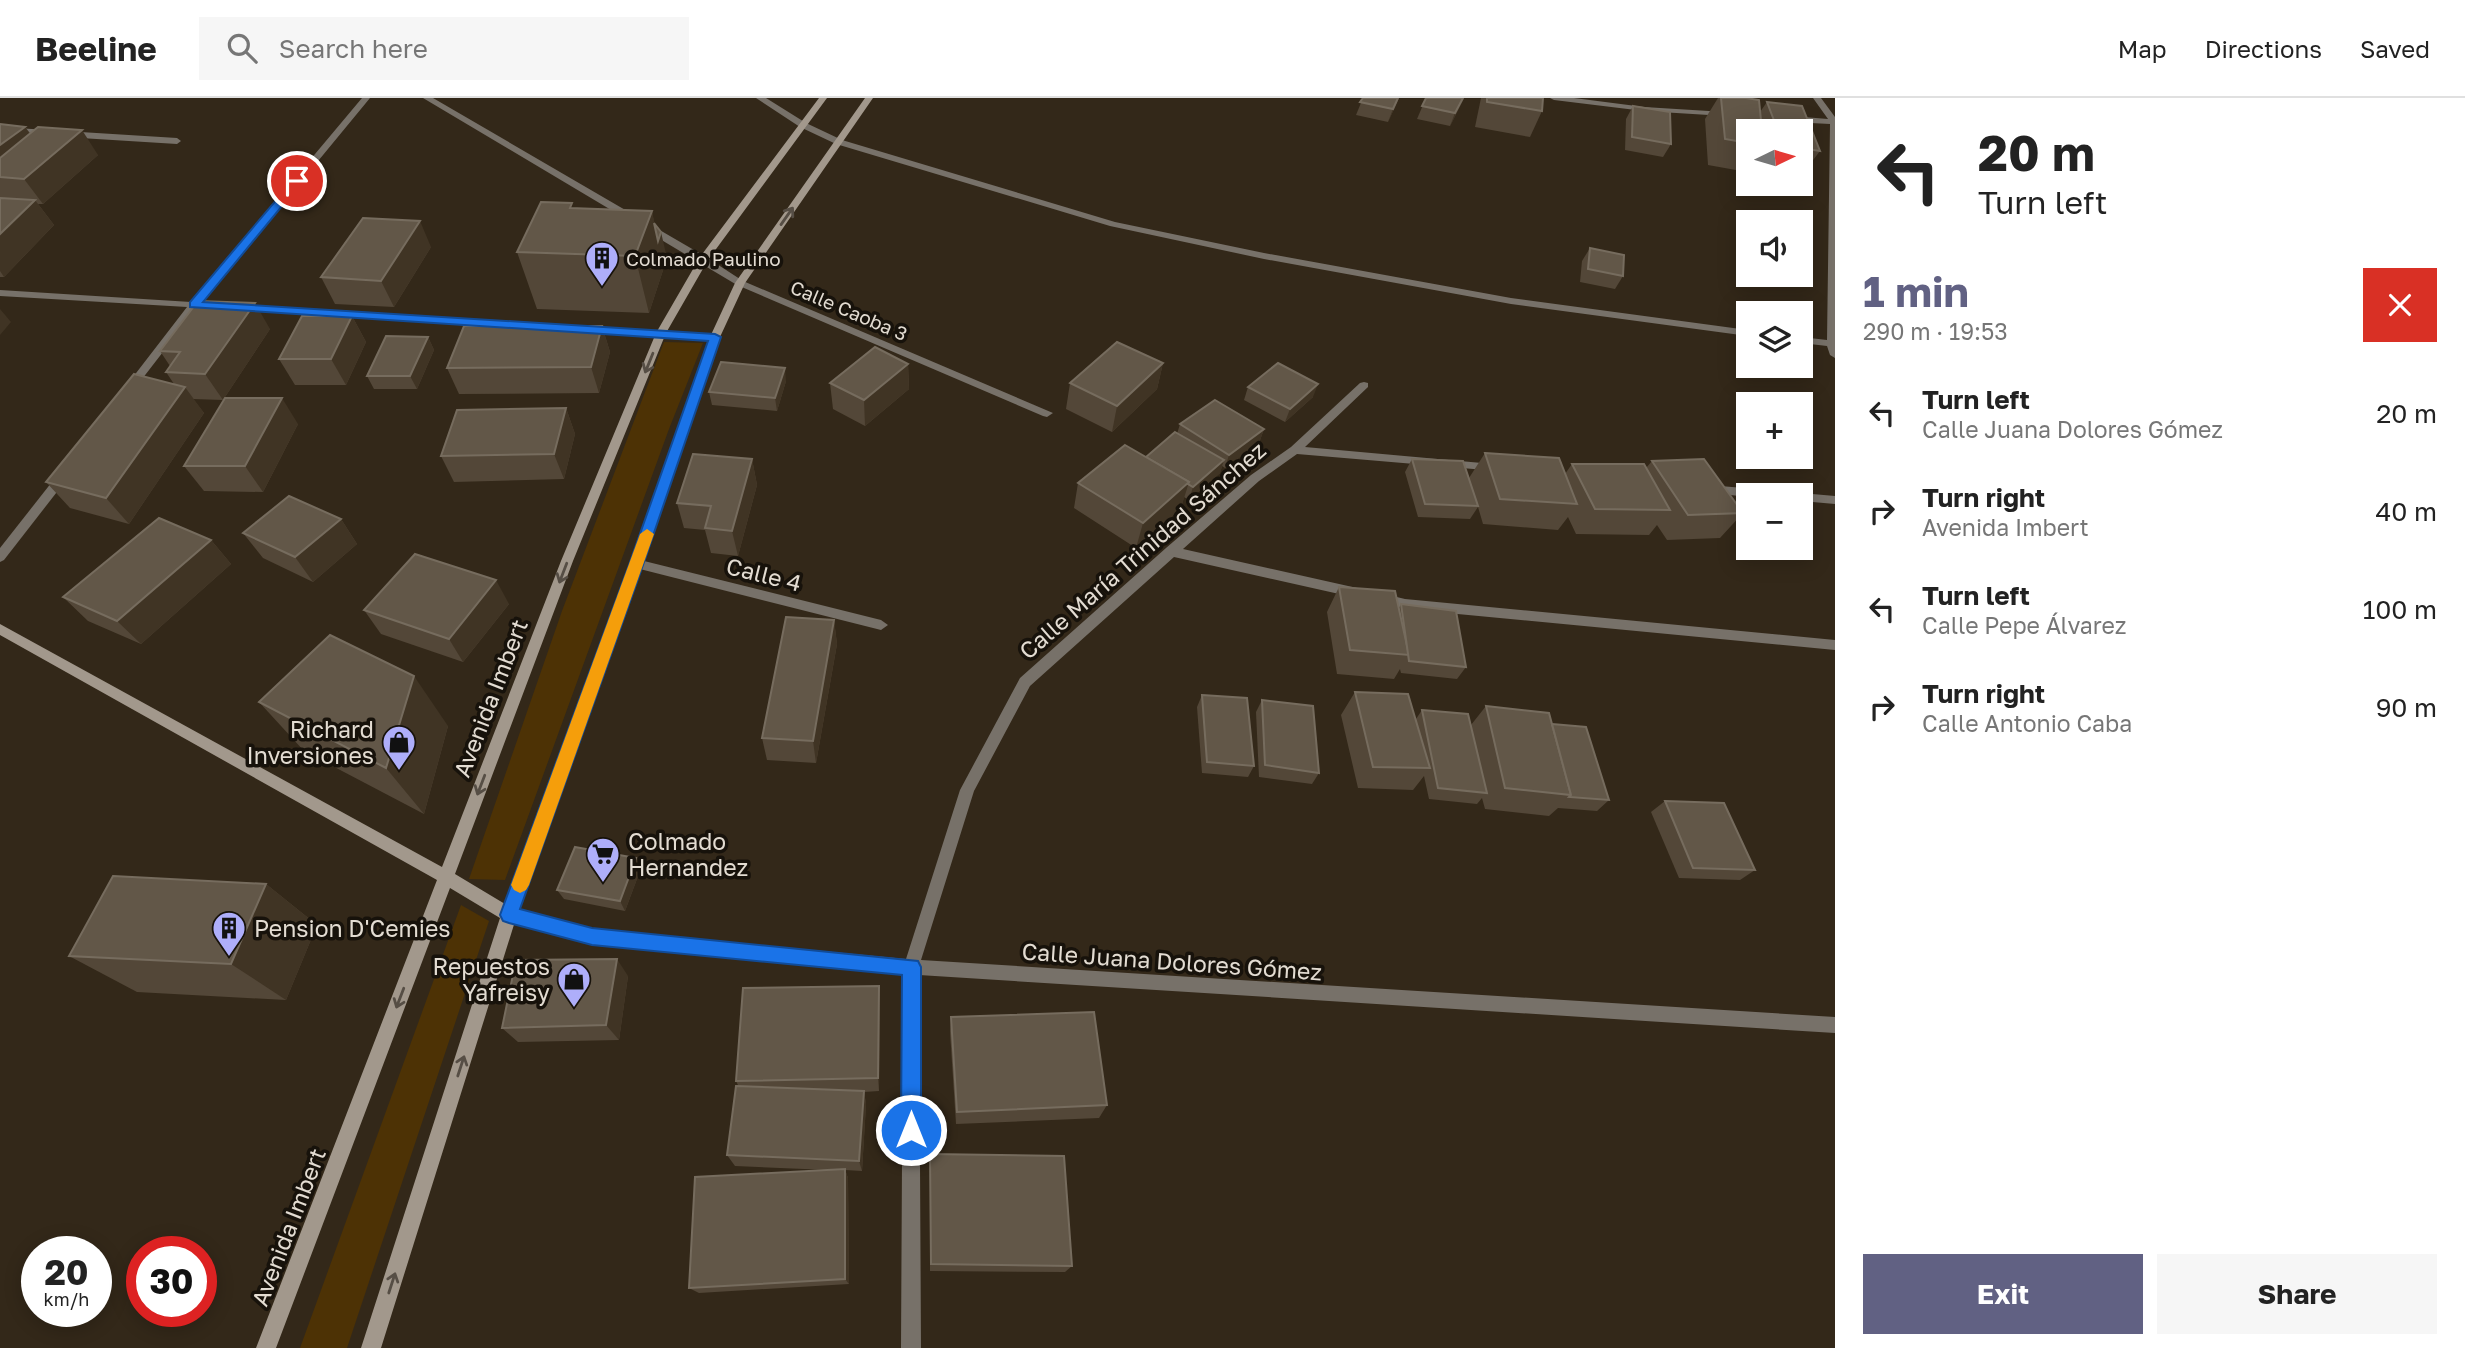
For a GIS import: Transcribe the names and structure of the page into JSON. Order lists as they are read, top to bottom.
{
  "streets": {
    "main road": ["Avenida Imbert"],
    "street": [
      "Calle Caoba 3",
      "Calle María Trinidad Sánchez",
      "Calle 4",
      "Calle Juana Dolores Gómez"
    ]
  },
  "crossings": [
    ["Calle Caoba 3", "Avenida Imbert"],
    ["Calle María Trinidad Sánchez", "Calle Juana Dolores Gómez"]
  ],
  "places": {
    "building": ["Colmado Paulino", "Pension D'Cemies"],
    "shop": ["Richard Inversiones", "Repuestos Yafreisy"],
    "supermarket": ["Colmado Hernandez"]
  },
  "north": "right",
  "page": {
    "header": "Beeline",
    "search": "Search here",
    "nav": ["Map", "Directions", "Saved"],
    "turn": ["20 m", "Turn left"],
    "map_buttons": ["+", "−"],
    "heading": ["1 min", "290 m · 19:53"],
    "list": [
      {
        "name": "Turn left",
        "note": "Calle Juana Dolores Gómez",
        "value": "20 m"
      },
      {
        "name": "Turn right",
        "note": "Avenida Imbert",
        "value": "40 m"
      },
      {
        "name": "Turn left",
        "note": "Calle Pepe Álvarez",
        "value": "100 m"
      },
      {
        "name": "Turn right",
        "note": "Calle Antonio Caba",
        "value": "90 m"
      }
    ],
    "speed": "20 km/h",
    "limit": "30",
    "buttons": ["Exit", "Share"]
  }
}
